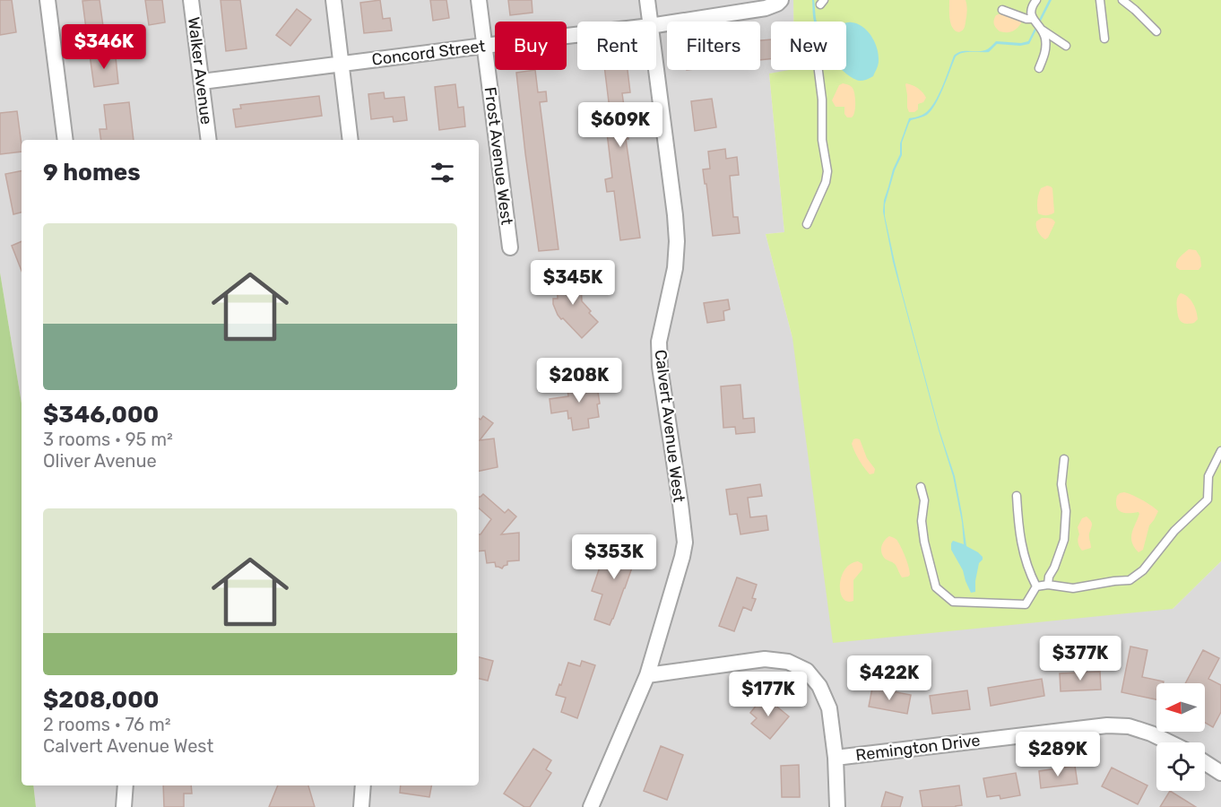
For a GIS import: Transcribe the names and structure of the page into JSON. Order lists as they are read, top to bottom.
{
  "streets": {
    "street": [
      "Concord Street",
      "Walker Avenue",
      "Frost Avenue West",
      "Calvert Avenue West",
      "Remington Drive"
    ]
  },
  "crossings": [
    ["Concord Street", "Walker Avenue"],
    ["Concord Street", "Frost Avenue West"]
  ],
  "north": "left",
  "page": {
    "chip": [
      "Buy",
      "Rent",
      "Filters",
      "New"
    ],
    "price": [
      "$346K",
      "$609K",
      "$345K",
      "$208K",
      "$353K",
      "$377K",
      "$422K",
      "$177K",
      "$289K"
    ],
    "heading": "9 homes",
    "list": [
      {
        "name": "$346,000",
        "note": "3 rooms · 95 m² · Oliver Avenue"
      },
      {
        "name": "$208,000",
        "note": "2 rooms · 76 m² · Calvert Avenue West"
      }
    ]
  }
}
